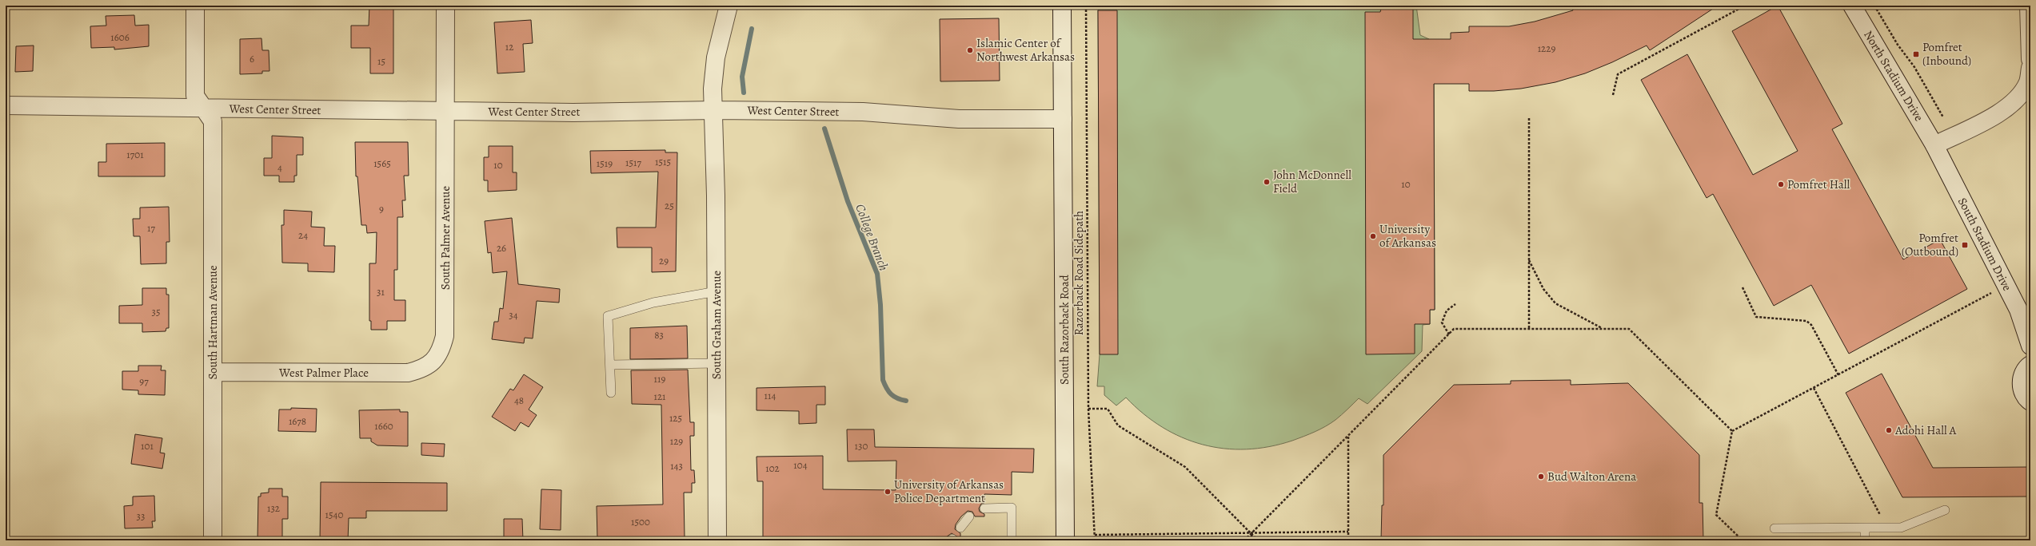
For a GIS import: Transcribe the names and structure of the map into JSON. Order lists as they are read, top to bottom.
{
  "streets": {
    "street": [
      "North Stadium Drive",
      "West Center Street",
      "South Palmer Avenue",
      "South Stadium Drive",
      "South Hartman Avenue",
      "South Graham Avenue",
      "South Razorback Road",
      "West Palmer Place"
    ],
    "path": ["Razorback Road Sidepath"]
  },
  "crossings": [
    ["North Stadium Drive", "South Stadium Drive"],
    ["West Center Street", "South Palmer Avenue"],
    ["West Center Street", "South Hartman Avenue"],
    ["West Center Street", "South Graham Avenue"],
    ["West Center Street", "South Razorback Road"],
    ["South Palmer Avenue", "West Palmer Place"],
    ["South Hartman Avenue", "West Palmer Place"]
  ],
  "water": ["College Branch"],
  "places": {
    "other": [
      "Islamic Center of Northwest Arkansas",
      "John McDonnell Field",
      "Pomfret Hall",
      "University of Arkansas",
      "Adohi Hall A",
      "Bud Walton Arena",
      "University of Arkansas Police Department"
    ],
    "transit": ["Pomfret (Inbound)", "Pomfret (Outbound)"]
  },
  "house_numbers": [
    "1606",
    "12",
    "1229",
    "6",
    "15",
    "1701",
    "1515",
    "1517",
    "1565",
    "1519",
    "10",
    "4",
    "10",
    "25",
    "9",
    "17",
    "24",
    "26",
    "29",
    "31",
    "35",
    "34",
    "83",
    "119",
    "97",
    "114",
    "121",
    "48",
    "125",
    "1678",
    "1660",
    "129",
    "101",
    "130",
    "104",
    "143",
    "102",
    "132",
    "1540",
    "33",
    "1500"
  ]
}
